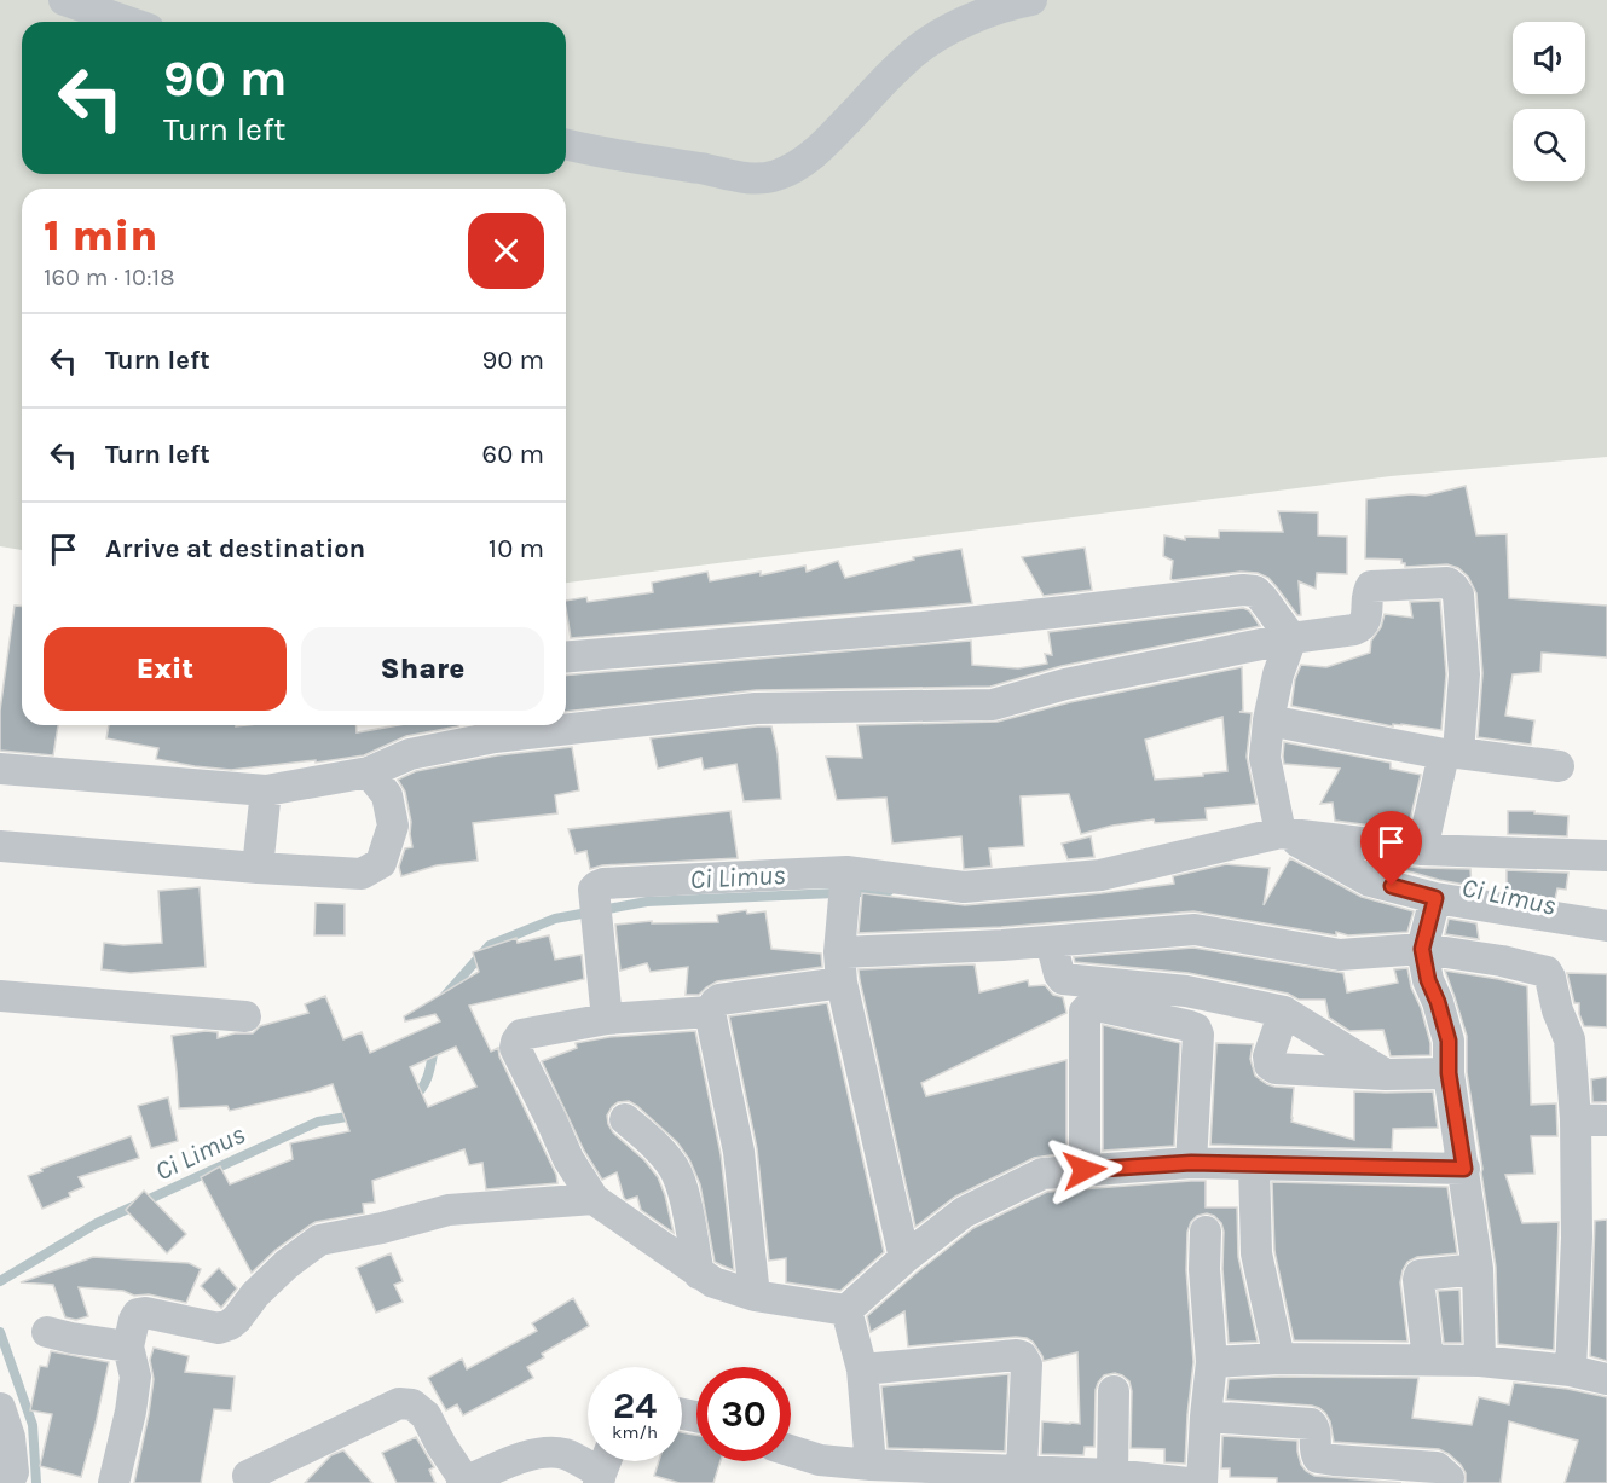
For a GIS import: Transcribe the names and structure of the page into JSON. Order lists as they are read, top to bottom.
{
  "water": ["Ci Limus"],
  "page": {
    "turn": ["90 m", "Turn left"],
    "heading": ["1 min", "160 m · 10:18"],
    "list": [
      {
        "name": "Turn left",
        "value": "90 m"
      },
      {
        "name": "Turn left",
        "value": "60 m"
      },
      {
        "name": "Arrive at destination",
        "value": "10 m"
      }
    ],
    "buttons": ["Exit", "Share"],
    "speed": "24 km/h",
    "limit": "30"
  }
}
